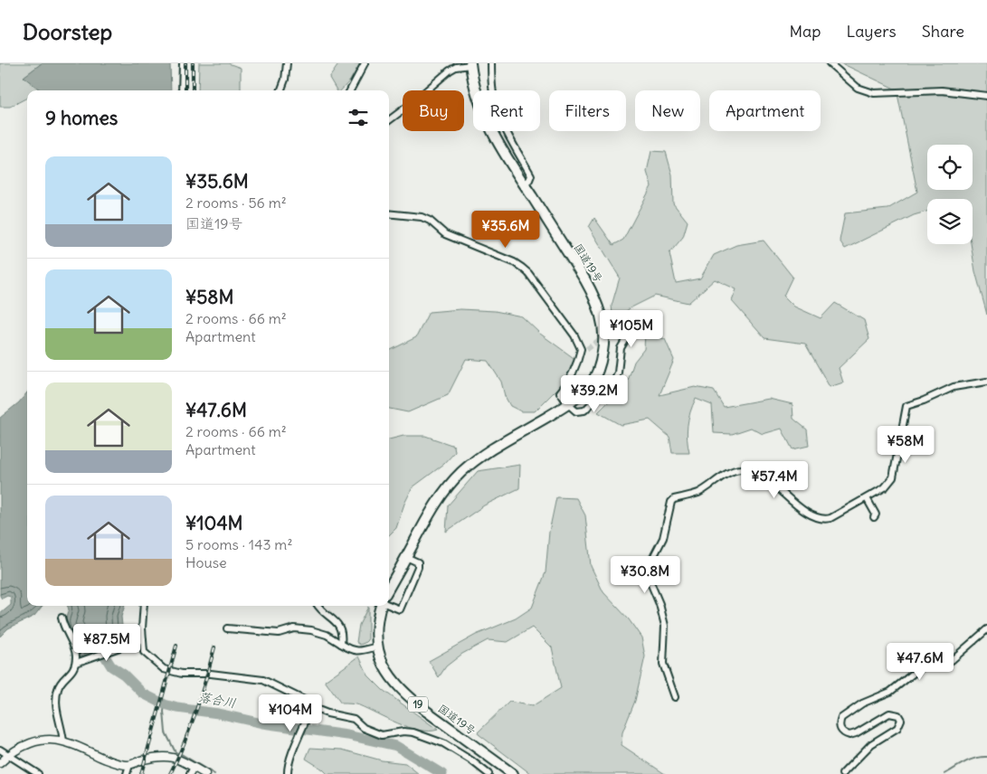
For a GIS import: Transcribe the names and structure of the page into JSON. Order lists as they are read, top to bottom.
{
  "streets": {
    "highway": ["国道19号", "19"]
  },
  "water": ["落合川"],
  "page": {
    "header": "Doorstep",
    "nav": ["Map", "Layers", "Share"],
    "chip": [
      "Buy",
      "Rent",
      "Filters",
      "New",
      "Apartment"
    ],
    "heading": "9 homes",
    "list": [
      {
        "name": "¥35.6M",
        "note": "2 rooms · 56 m² · 国道19号"
      },
      {
        "name": "¥58M",
        "note": "2 rooms · 66 m² · Apartment"
      },
      {
        "name": "¥47.6M",
        "note": "2 rooms · 66 m² · Apartment"
      },
      {
        "name": "¥104M",
        "note": "5 rooms · 143 m² · House"
      }
    ],
    "price": [
      "¥35.6M",
      "¥105M",
      "¥39.2M",
      "¥58M",
      "¥57.4M",
      "¥30.8M",
      "¥87.5M",
      "¥47.6M",
      "¥104M"
    ]
  }
}
